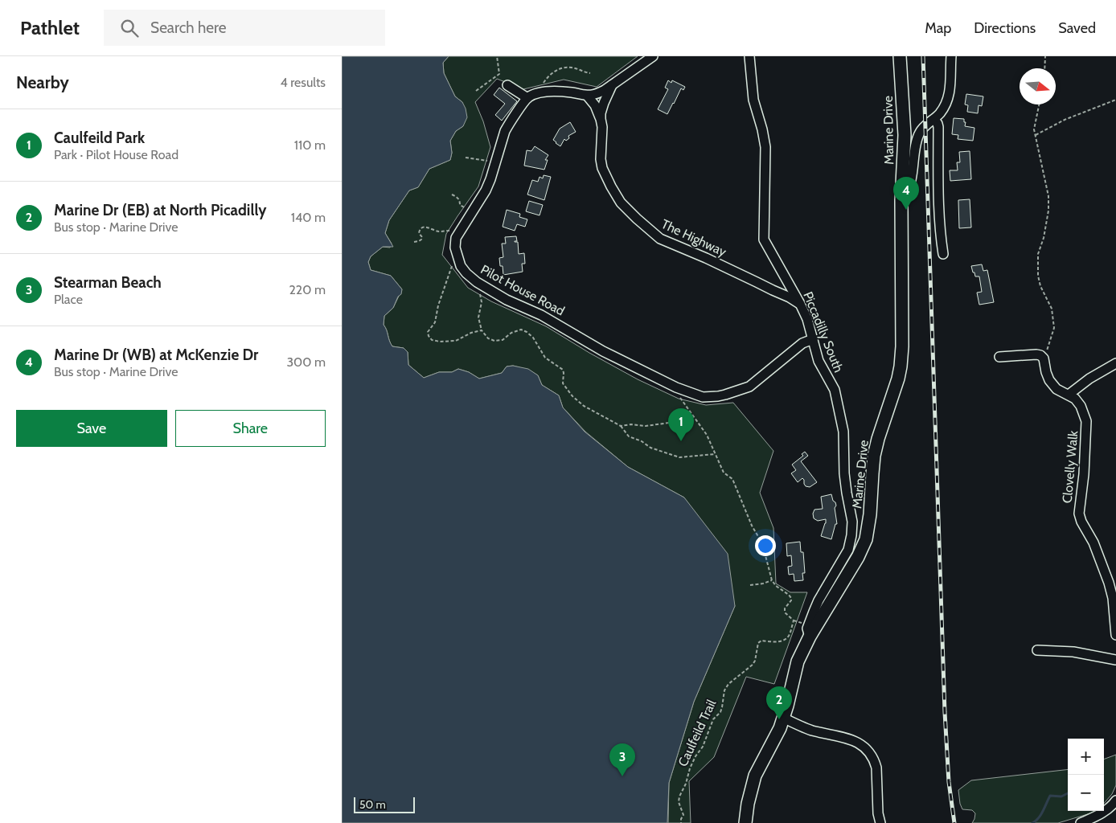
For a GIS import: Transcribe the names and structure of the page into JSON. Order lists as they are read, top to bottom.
{
  "streets": {
    "main road": ["Marine Drive"],
    "street": [
      "The Highway",
      "Pilot House Road",
      "Piccadilly South",
      "Clovelly Walk"
    ],
    "path": ["Caulfeild Trail"]
  },
  "crossings": [
    ["Marine Drive", "Piccadilly South"],
    ["The Highway", "Piccadilly South"],
    ["Pilot House Road", "Piccadilly South"]
  ],
  "scale_bar": "50 m",
  "north": "right",
  "page": {
    "header": "Pathlet",
    "search": "Search here",
    "nav": ["Map", "Directions", "Saved"],
    "heading": ["Nearby", "4 results"],
    "list": [
      {
        "mark": "1",
        "name": "Caulfeild Park",
        "note": "Park · Pilot House Road",
        "value": "110 m"
      },
      {
        "mark": "2",
        "name": "Marine Dr (EB) at North Picadilly",
        "note": "Bus stop · Marine Drive",
        "value": "140 m"
      },
      {
        "mark": "3",
        "name": "Stearman Beach",
        "note": "Place",
        "value": "220 m"
      },
      {
        "mark": "4",
        "name": "Marine Dr (WB) at McKenzie Dr",
        "note": "Bus stop · Marine Drive",
        "value": "300 m"
      }
    ],
    "pins": [
      "4",
      "1",
      "2",
      "3"
    ],
    "buttons": ["Save", "Share"],
    "map_buttons": ["+", "−"],
    "scale": "50 m"
  }
}
